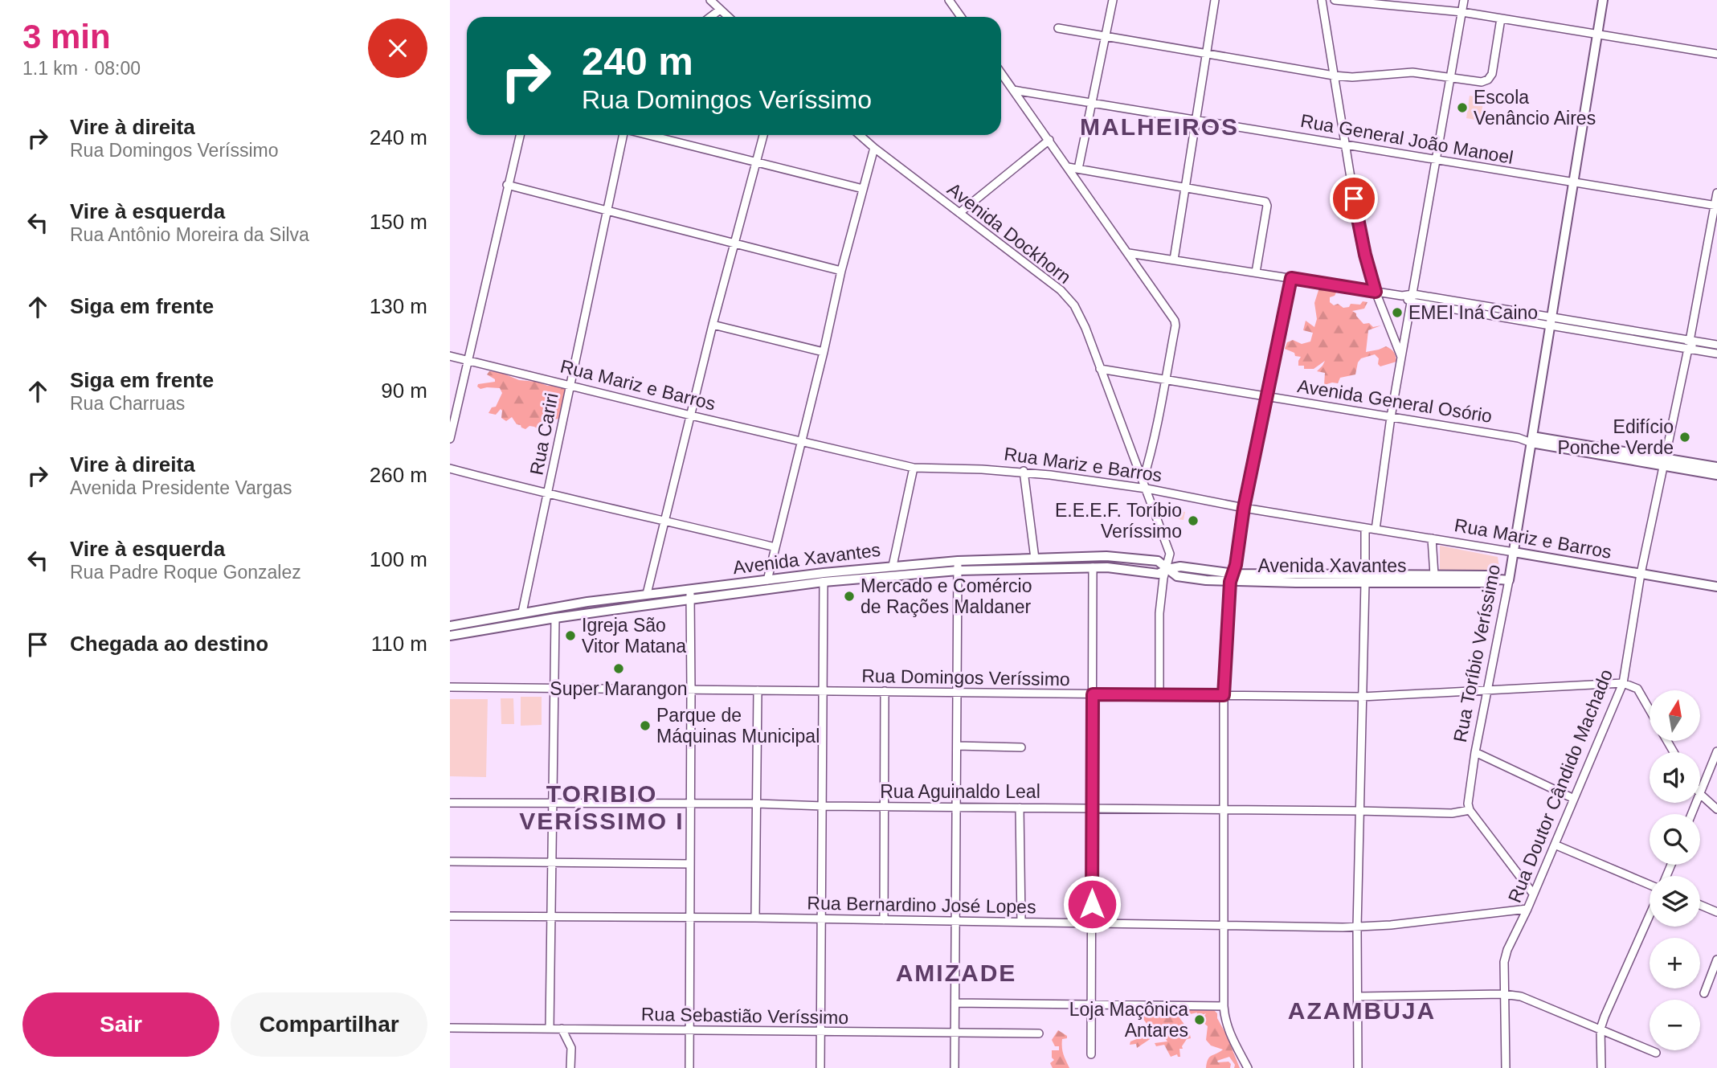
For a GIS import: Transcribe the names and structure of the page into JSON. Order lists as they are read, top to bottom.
{
  "streets": {
    "main road": [
      "Rua Mariz e Barros",
      "Avenida General Osório",
      "Avenida Xavantes",
      "Rua Toríbio Veríssimo"
    ],
    "street": [
      "Rua General João Manoel",
      "Avenida Dockhorn",
      "Rua Cariri",
      "Rua Domingos Veríssimo",
      "Rua Doutor Cândido Machado",
      "Rua Aguinaldo Leal",
      "Rua Bernardino José Lopes",
      "Rua Sebastião Veríssimo"
    ]
  },
  "crossings": [
    ["Rua General João Manoel", "Rua Toríbio Veríssimo"],
    ["Rua General João Manoel", "Rua Doutor Cândido Machado"],
    ["Avenida Dockhorn", "Rua Mariz e Barros"],
    ["Avenida Dockhorn", "Avenida General Osório"],
    ["Avenida Dockhorn", "Avenida Xavantes"],
    ["Avenida Dockhorn", "Rua Domingos Veríssimo"],
    ["Rua Mariz e Barros", "Rua Cariri"],
    ["Rua Mariz e Barros", "Rua Toríbio Veríssimo"],
    ["Rua Mariz e Barros", "Rua Doutor Cândido Machado"],
    ["Avenida General Osório", "Rua Toríbio Veríssimo"],
    ["Avenida General Osório", "Rua Doutor Cândido Machado"],
    ["Rua Cariri", "Avenida Xavantes"],
    ["Avenida Xavantes", "Rua Toríbio Veríssimo"],
    ["Rua Toríbio Veríssimo", "Rua Domingos Veríssimo"],
    ["Rua Toríbio Veríssimo", "Rua Aguinaldo Leal"],
    ["Rua Domingos Veríssimo", "Rua Doutor Cândido Machado"],
    ["Rua Doutor Cândido Machado", "Rua Bernardino José Lopes"]
  ],
  "districts": [
    "MALHEIROS",
    "TORIBIO VERÍSSIMO I",
    "AMIZADE",
    "AZAMBUJA"
  ],
  "places": [
    "Escola Venâncio Aires",
    "EMEI Iná Caino",
    "Edifício Ponche Verde",
    "E.E.E.F. Toríbio Veríssimo",
    "Mercado e Comércio de Rações Maldaner",
    "Igreja São Vitor Matana",
    "Super Marangon",
    "Parque de Máquinas Municipal",
    "Loja Maçônica Antares"
  ],
  "north": "top",
  "page": {
    "heading": ["3 min", "1.1 km · 08:00"],
    "turn": ["240 m", "Rua Domingos Veríssimo"],
    "list": [
      {
        "name": "Vire à direita",
        "note": "Rua Domingos Veríssimo",
        "value": "240 m"
      },
      {
        "name": "Vire à esquerda",
        "note": "Rua Antônio Moreira da Silva",
        "value": "150 m"
      },
      {
        "name": "Siga em frente",
        "value": "130 m"
      },
      {
        "name": "Siga em frente",
        "note": "Rua Charruas",
        "value": "90 m"
      },
      {
        "name": "Vire à direita",
        "note": "Avenida Presidente Vargas",
        "value": "260 m"
      },
      {
        "name": "Vire à esquerda",
        "note": "Rua Padre Roque Gonzalez",
        "value": "100 m"
      },
      {
        "name": "Chegada ao destino",
        "value": "110 m"
      }
    ],
    "map_buttons": ["+", "−"],
    "buttons": ["Sair", "Compartilhar"]
  }
}
